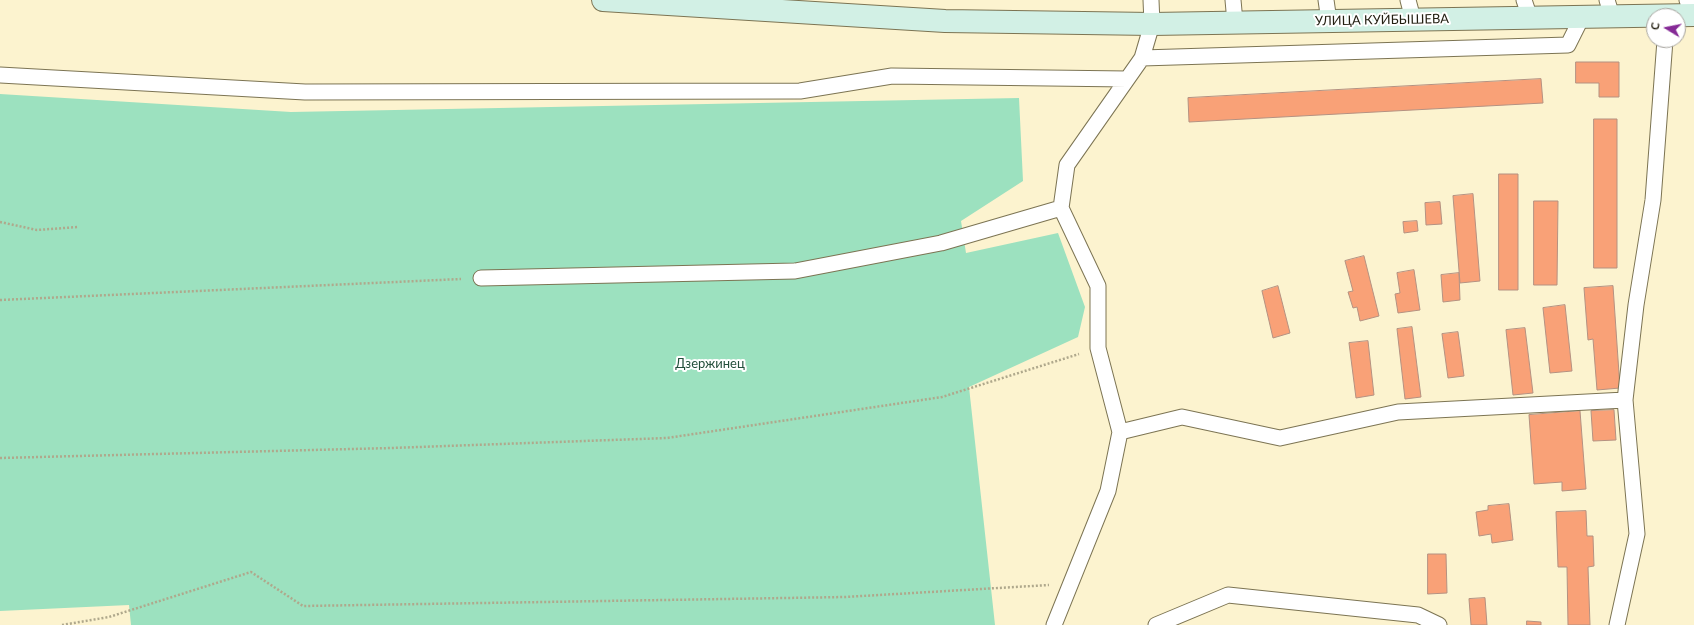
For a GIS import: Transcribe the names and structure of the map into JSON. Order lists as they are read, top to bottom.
{
  "streets": {
    "main road": ["УЛИЦА КУЙБЫШЕВА"]
  },
  "parks": ["Дзержинец"],
  "north": "left"
}
